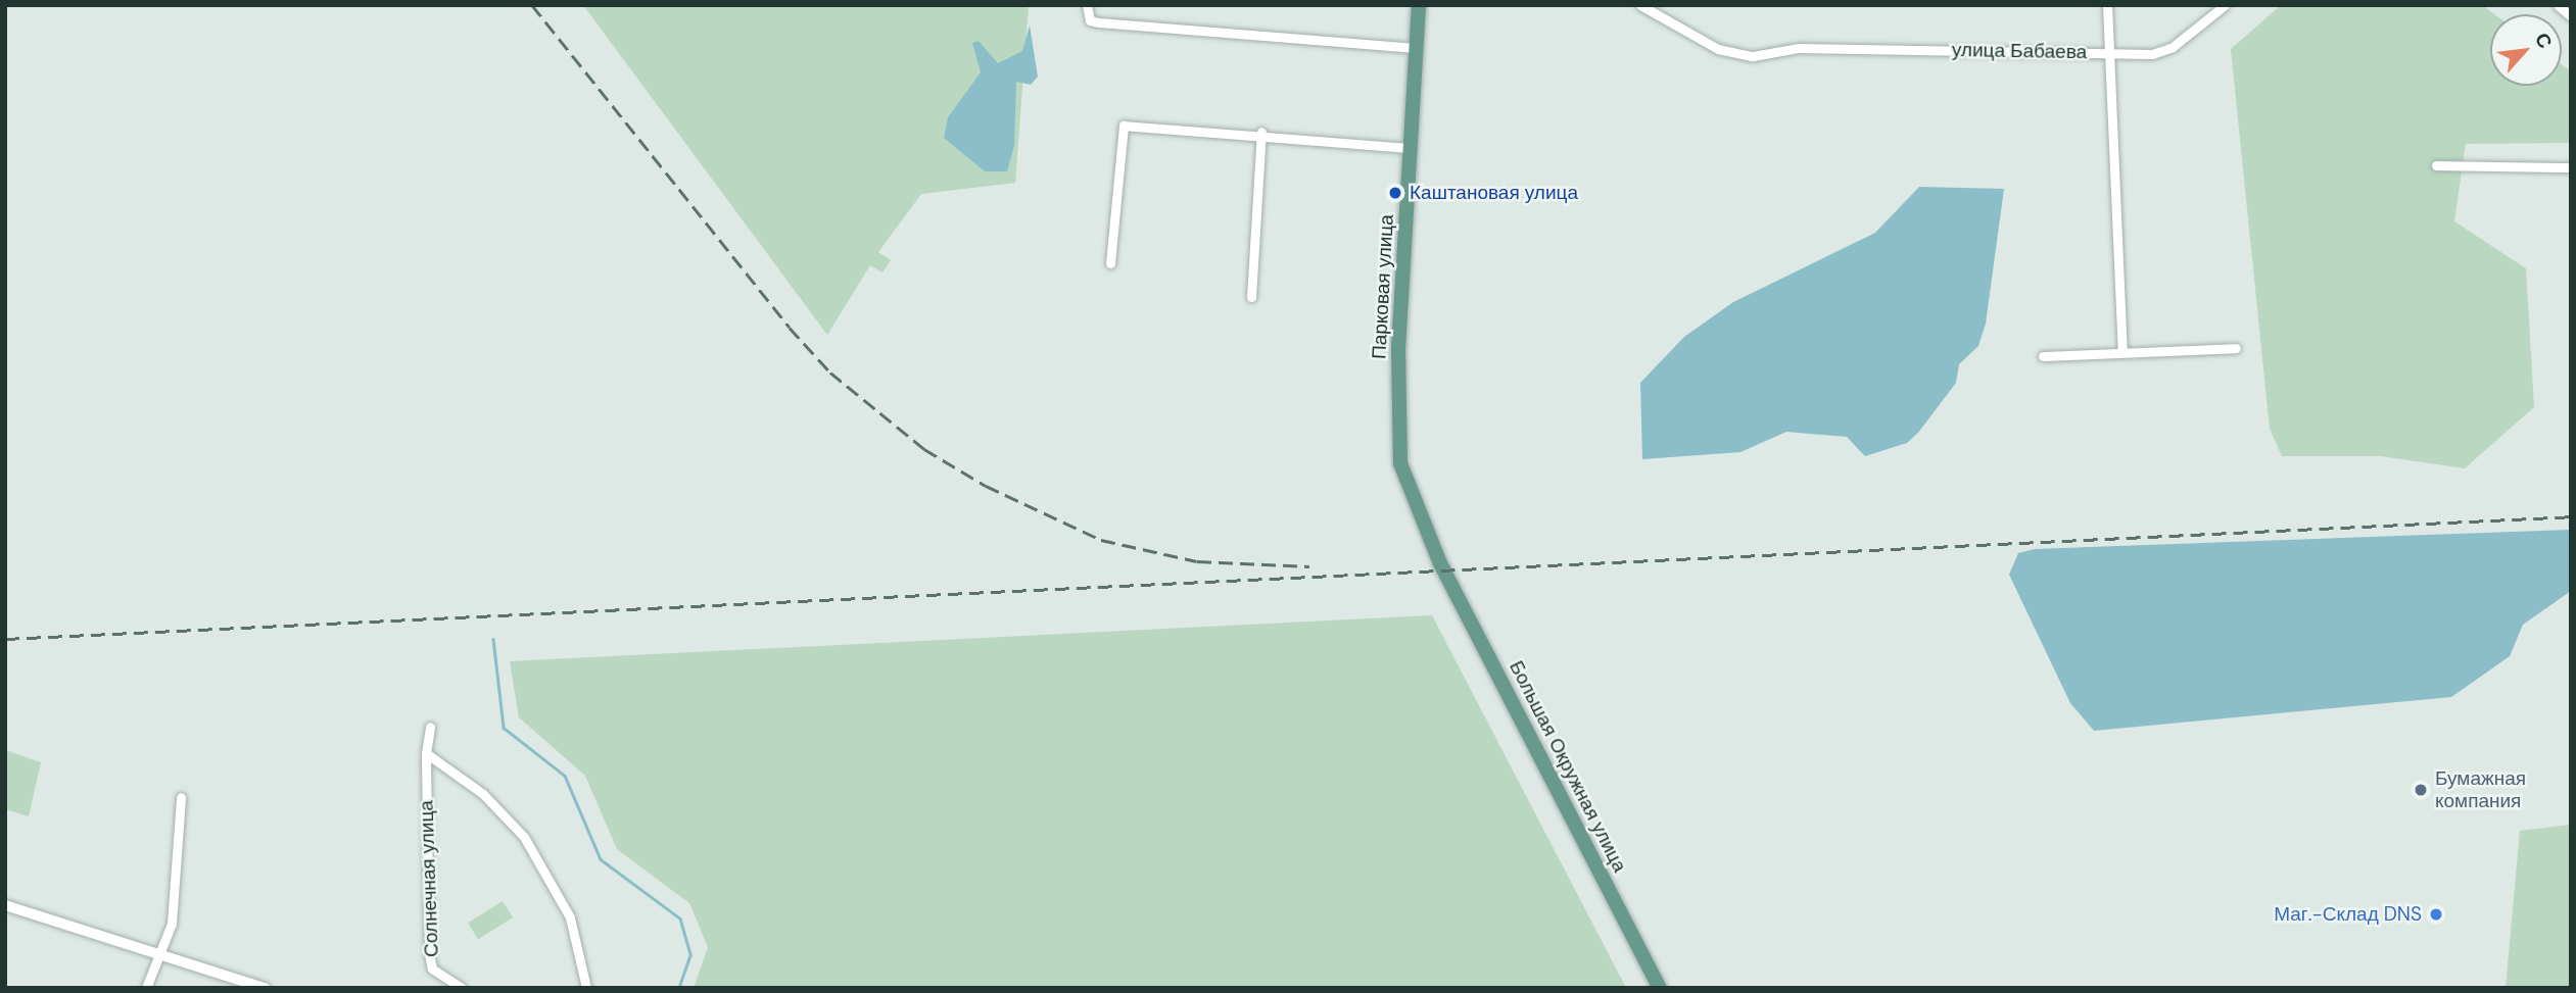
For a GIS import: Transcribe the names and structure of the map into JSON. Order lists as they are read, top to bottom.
{
  "streets": {
    "main road": ["Парковая улица", "Большая Окружная улица"],
    "street": ["улица Бабаева", "Солнечная улица"]
  },
  "crossings": [
    ["Парковая улица", "Большая Окружная улица"]
  ],
  "places": ["Каштановая улица", "Бумажная компания", "Маг.-Склад DNS"],
  "north": "top right"
}
